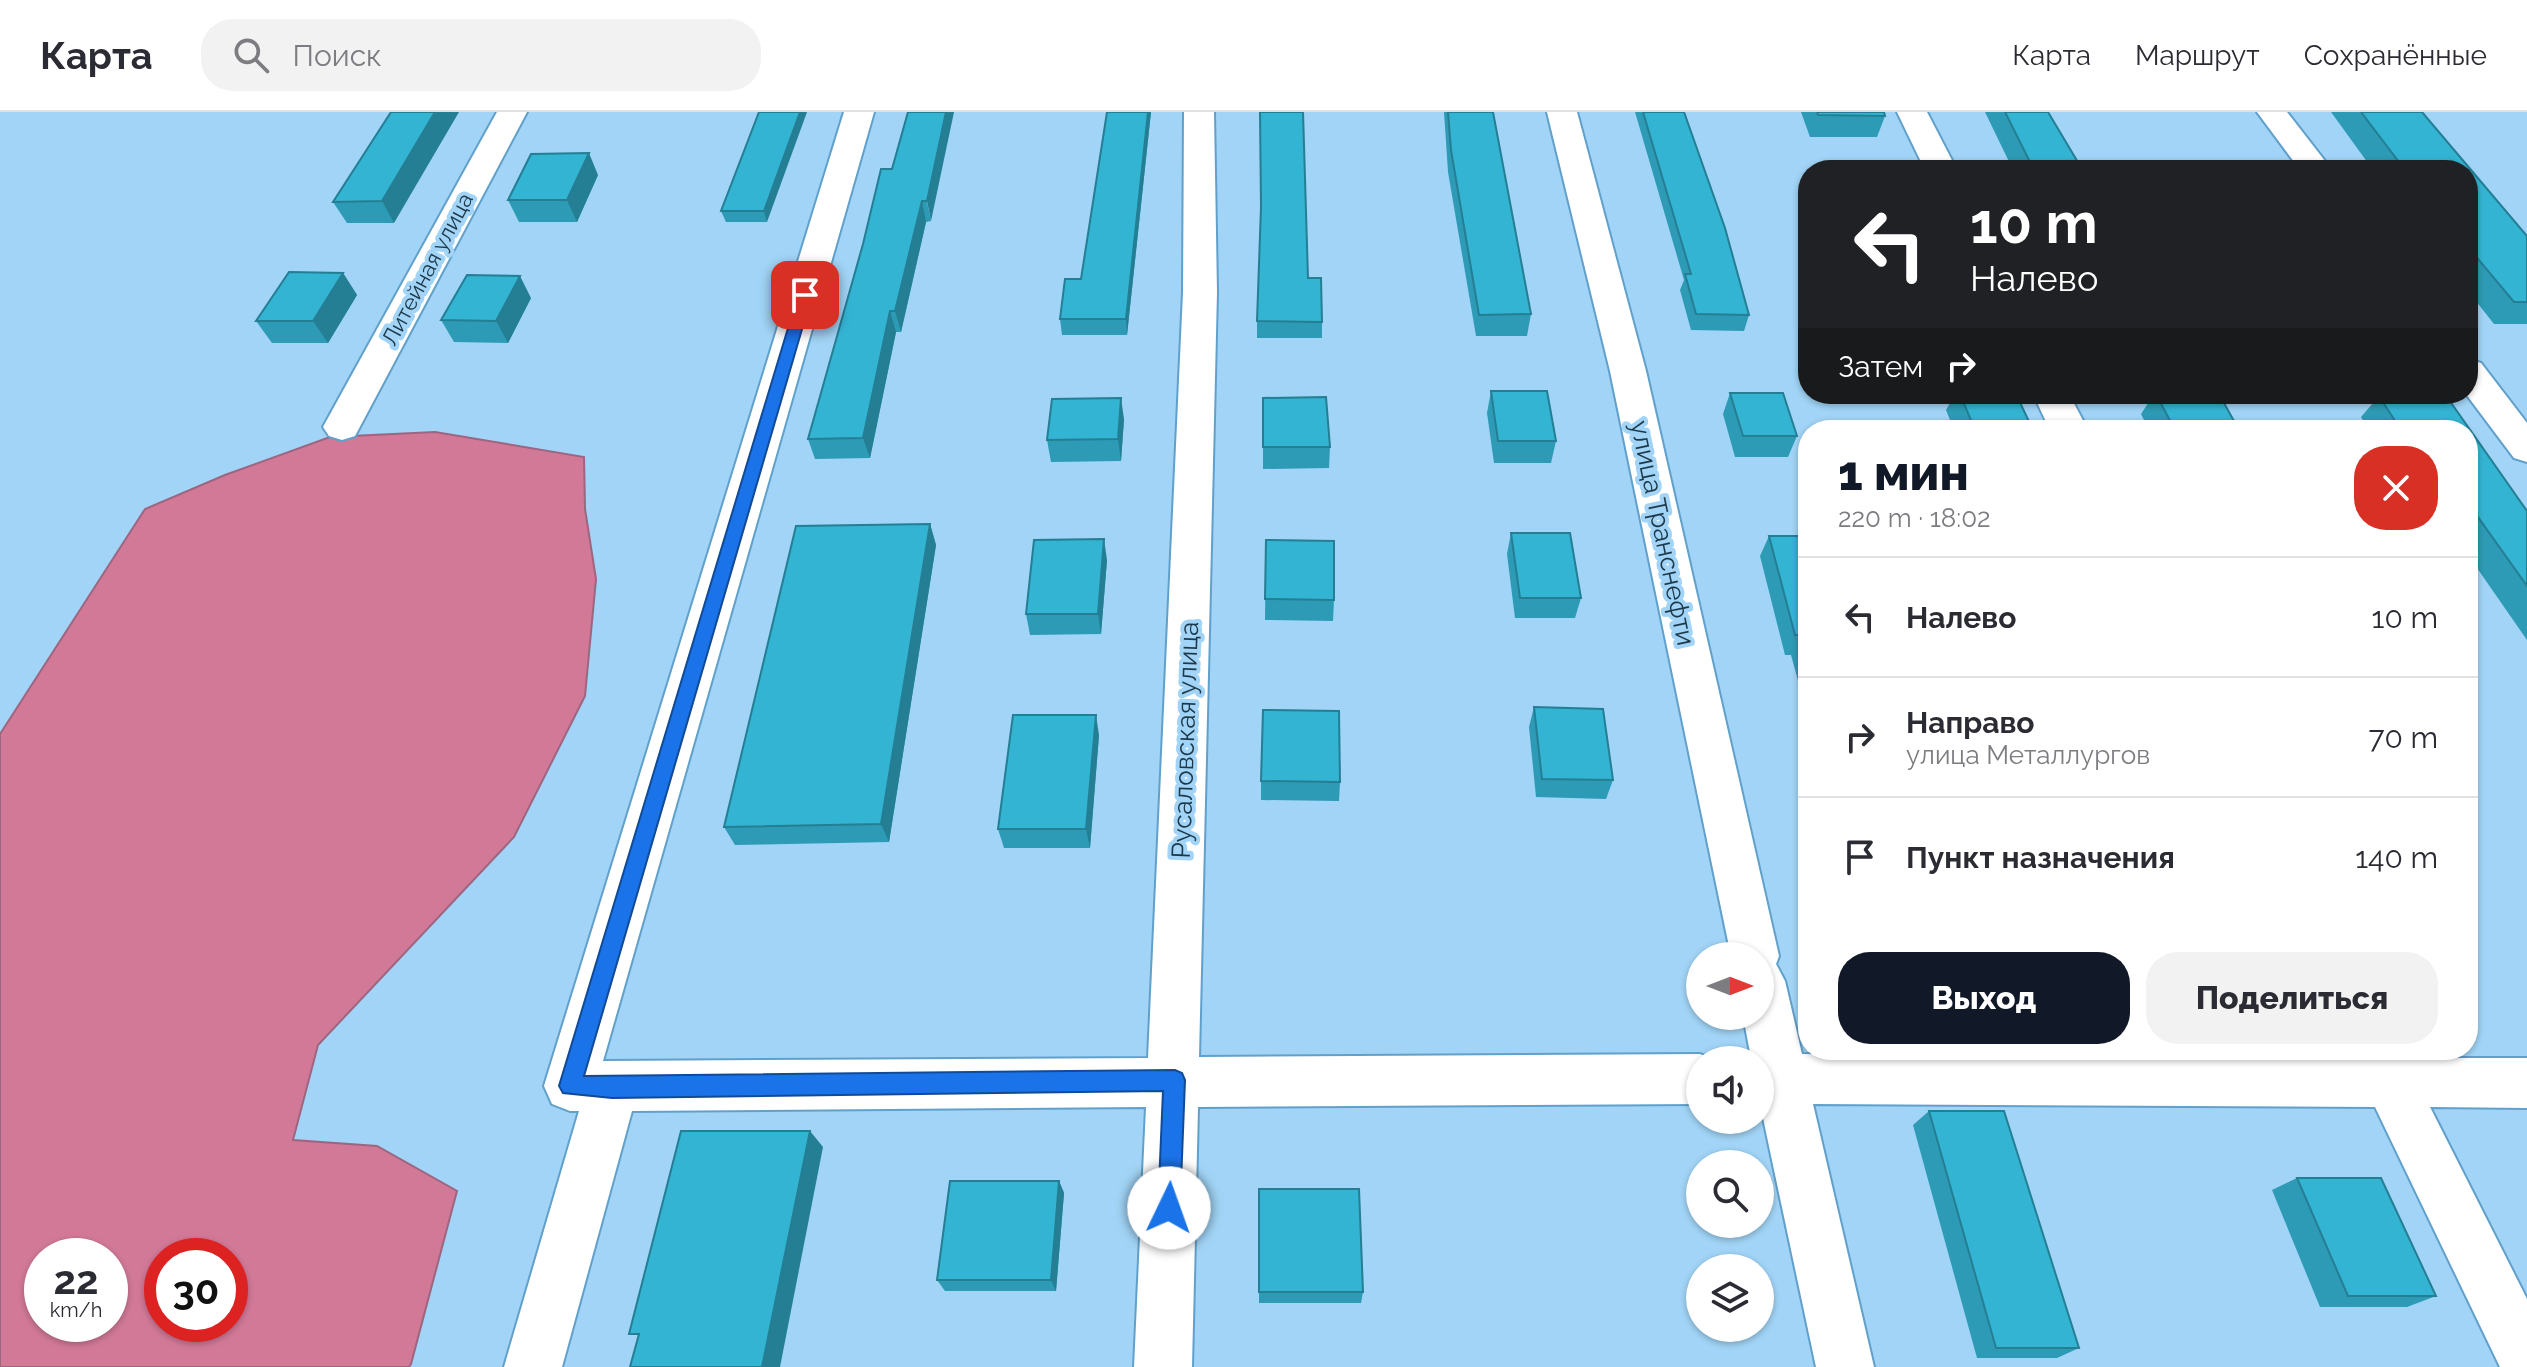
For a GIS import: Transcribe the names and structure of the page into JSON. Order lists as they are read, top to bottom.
{
  "streets": {
    "street": ["Литейная улица", "улица Транснефти", "Русаловская улица"]
  },
  "north": "right",
  "page": {
    "header": "Карта",
    "search": "Поиск",
    "nav": ["Карта", "Маршрут", "Сохранённые"],
    "turn": ["10 m", "Налево"],
    "then": "Затем",
    "heading": ["1 мин", "220 m · 18:02"],
    "list": [
      {
        "name": "Налево",
        "value": "10 m"
      },
      {
        "name": "Направо",
        "note": "улица Металлургов",
        "value": "70 m"
      },
      {
        "name": "Пункт назначения",
        "value": "140 m"
      }
    ],
    "buttons": ["Выход", "Поделиться"],
    "speed": "22 km/h",
    "limit": "30"
  }
}
